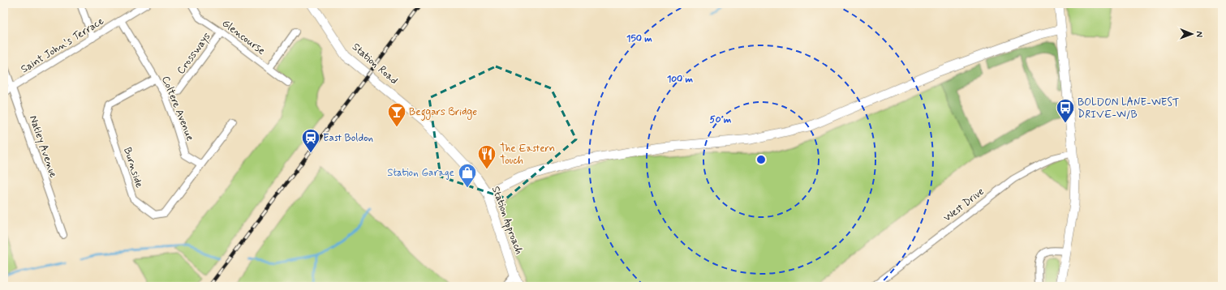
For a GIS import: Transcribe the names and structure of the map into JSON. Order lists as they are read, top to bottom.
{
  "streets": {
    "street": [
      "Glencourse",
      "Saint John's Terrace",
      "Crossways",
      "Station Road",
      "Coltere Avenue",
      "Natley Avenue",
      "Burnside",
      "West Drive",
      "Station Approach"
    ]
  },
  "crossings": [
    ["Glencourse", "Crossways"],
    ["Saint John's Terrace", "Coltere Avenue"],
    ["Saint John's Terrace", "Natley Avenue"],
    ["Crossways", "Coltere Avenue"],
    ["Station Road", "Station Approach"],
    ["Coltere Avenue", "Burnside"]
  ],
  "places": {
    "bus stop": ["BOLDON LANE-WEST DRIVE-W/B"],
    "bar": ["Beggars Bridge"],
    "station": ["East Boldon"],
    "restaurant": ["The Eastern Touch"],
    "shop": ["Station Garage"]
  },
  "north": "right",
  "rings": ["150 m", "100 m", "50 m"]
}
